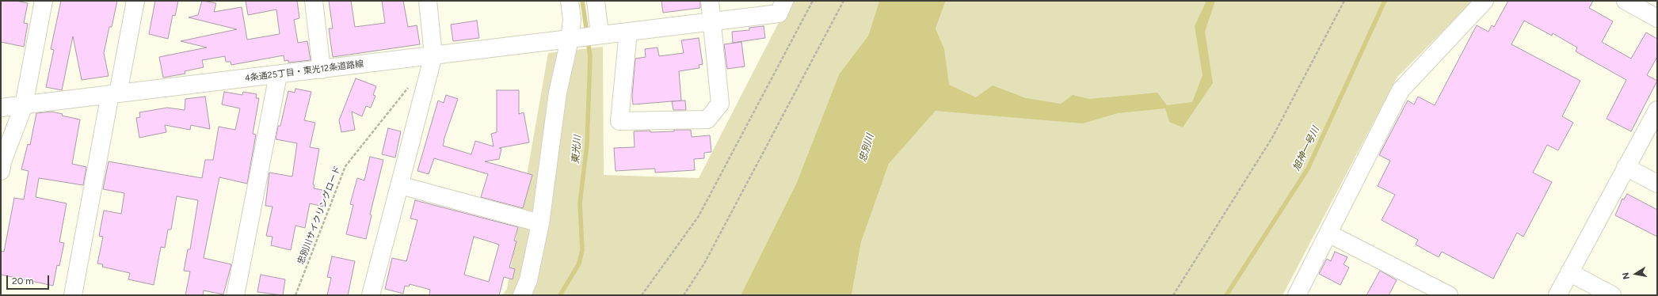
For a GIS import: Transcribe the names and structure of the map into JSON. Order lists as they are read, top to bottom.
{
  "streets": {
    "street": ["4条通25丁目・東光12条道路線"],
    "path": ["忠別川サイクリングロード"]
  },
  "water": ["忠別川", "旭神一号川", "東光川"],
  "scale_bar": "20 m",
  "north": "left"
}
